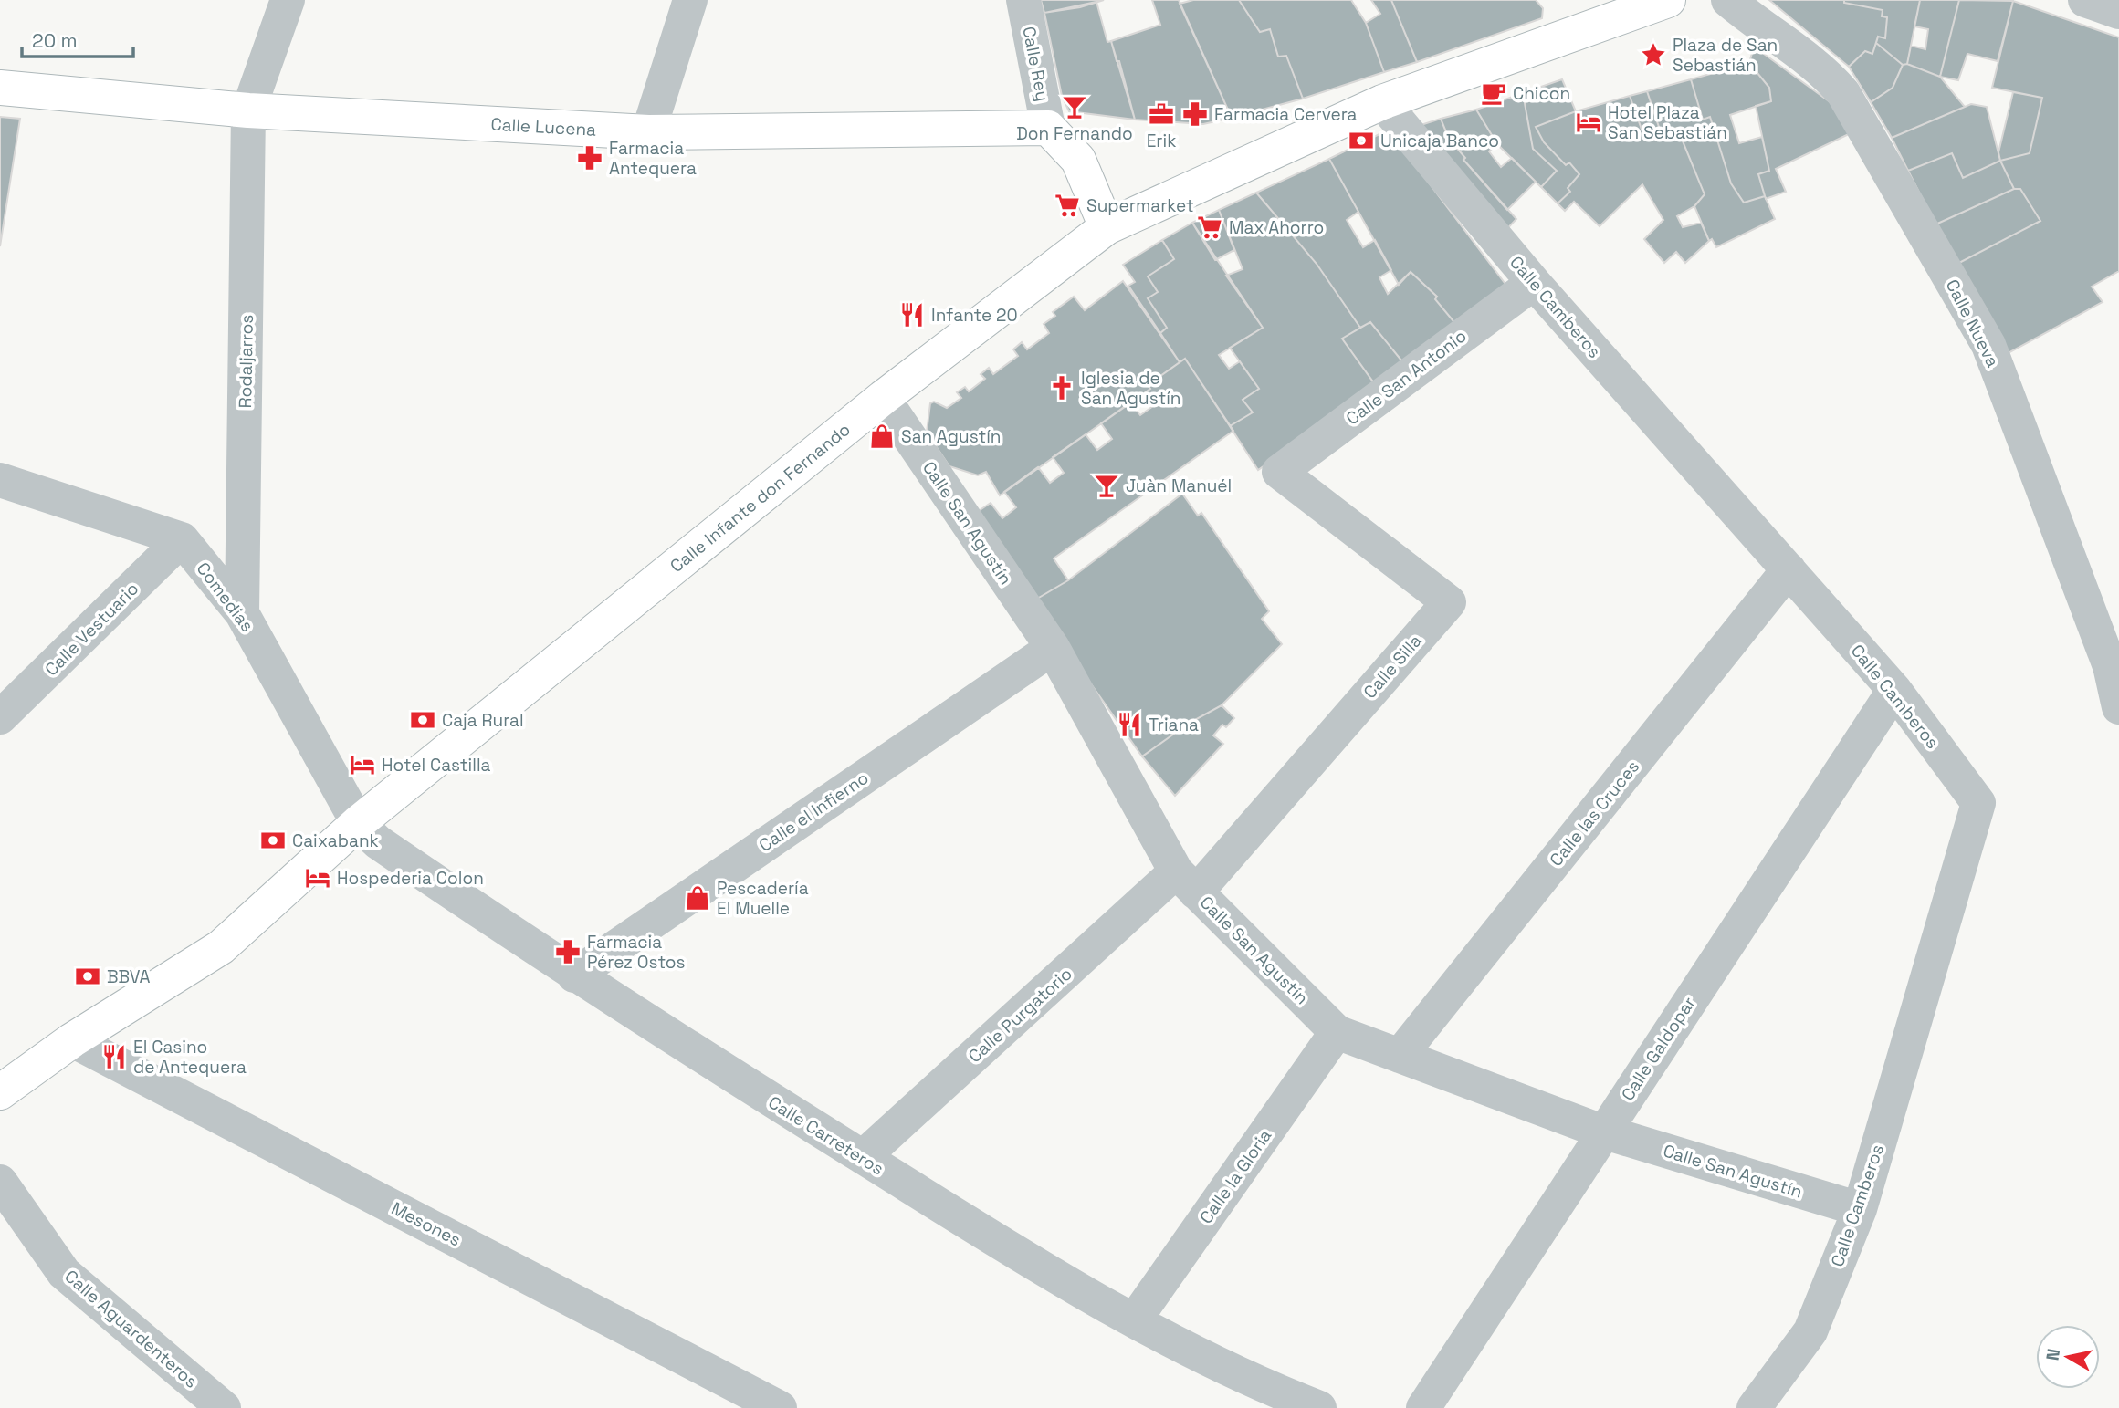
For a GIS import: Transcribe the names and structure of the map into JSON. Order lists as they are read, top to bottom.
{
  "streets": {
    "street": [
      "Calle Rey",
      "Calle Lucena",
      "Calle Camberos",
      "Calle Nueva",
      "Rodaljarros",
      "Calle San Antonio",
      "Calle Infante don Fernando",
      "Calle San Agustín",
      "Comedias",
      "Calle Vestuario",
      "Calle Silla",
      "Calle el Infierno",
      "Calle las Cruces",
      "Calle Purgatorio",
      "Calle Galdopar",
      "Calle Carreteros",
      "Calle la Gloria",
      "Mesones",
      "Calle Aguardenteros"
    ]
  },
  "crossings": [
    ["Calle Rey", "Calle Lucena"],
    ["Calle Lucena", "Rodaljarros"],
    ["Calle Camberos", "Calle San Antonio"],
    ["Calle Camberos", "Calle Infante don Fernando"],
    ["Calle Camberos", "Calle San Agustín"],
    ["Calle Camberos", "Calle las Cruces"],
    ["Calle Camberos", "Calle Galdopar"],
    ["Rodaljarros", "Comedias"],
    ["Calle San Antonio", "Calle Silla"],
    ["Calle Infante don Fernando", "Calle San Agustín"],
    ["Calle Infante don Fernando", "Comedias"],
    ["Calle Infante don Fernando", "Calle Carreteros"],
    ["Calle Infante don Fernando", "Mesones"],
    ["Calle San Agustín", "Calle Silla"],
    ["Calle San Agustín", "Calle el Infierno"],
    ["Calle San Agustín", "Calle las Cruces"],
    ["Calle San Agustín", "Calle Purgatorio"],
    ["Calle San Agustín", "Calle Galdopar"],
    ["Calle San Agustín", "Calle la Gloria"],
    ["Comedias", "Calle Vestuario"],
    ["Comedias", "Calle Carreteros"],
    ["Calle Silla", "Calle Purgatorio"],
    ["Calle el Infierno", "Calle Carreteros"],
    ["Calle Purgatorio", "Calle Carreteros"],
    ["Calle Carreteros", "Calle la Gloria"]
  ],
  "places": {
    "place": ["Plaza de San Sebastián"],
    "cafe": ["Chicon"],
    "bar": ["Don Fernando", "Juàn Manuél"],
    "office": ["Erik"],
    "pharmacy": ["Farmacia Cervera", "Farmacia Antequera", "Farmacia Pérez Ostos"],
    "hotel": ["Hotel Plaza San Sebastián", "Hotel Castilla", "Hospederia Colon"],
    "bank": [
      "Unicaja Banco",
      "Caja Rural",
      "Caixabank",
      "BBVA"
    ],
    "supermarket": ["Supermarket", "Max Ahorro"],
    "restaurant": ["Infante 20", "Triana", "El Casino de Antequera"],
    "church": ["Iglesia de San Agustín"],
    "shop": ["San Agustín", "Pescadería El Muelle"]
  },
  "scale_bar": "20 m",
  "north": "left"
}
